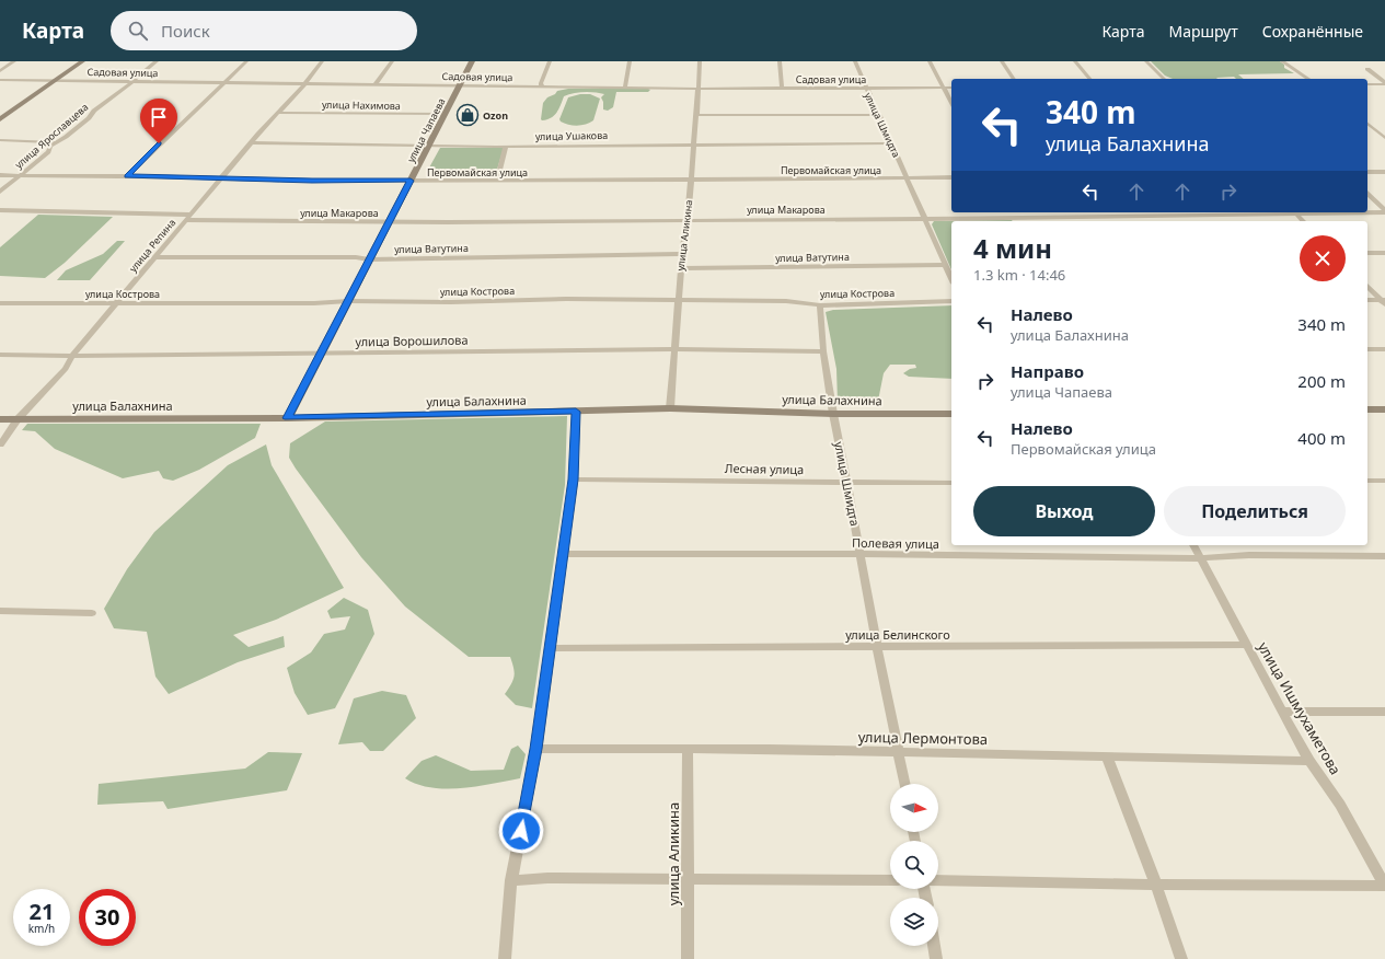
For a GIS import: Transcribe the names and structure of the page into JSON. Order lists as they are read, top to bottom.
{
  "streets": {
    "street": [
      "Садовая улица",
      "улица Нахимова",
      "улица Шмидта",
      "улица Чапаева",
      "улица Ярославцева",
      "улица Ушакова",
      "Первомайская улица",
      "улица Макарова",
      "улица Аликина",
      "улица Репина",
      "улица Ватутина",
      "улица Кострова",
      "улица Ворошилова",
      "улица Балахнина",
      "Лесная улица",
      "Полевая улица",
      "улица Белинского",
      "улица Ишмухаметова",
      "улица Лермонтова"
    ]
  },
  "crossings": [
    ["Садовая улица", "улица Шмидта"],
    ["Садовая улица", "улица Чапаева"],
    ["Садовая улица", "улица Ярославцева"],
    ["Садовая улица", "улица Аликина"],
    ["Садовая улица", "улица Репина"],
    ["улица Нахимова", "улица Чапаева"],
    ["улица Нахимова", "улица Репина"],
    ["улица Шмидта", "улица Ушакова"],
    ["улица Шмидта", "Первомайская улица"],
    ["улица Шмидта", "улица Макарова"],
    ["улица Шмидта", "улица Ватутина"],
    ["улица Шмидта", "улица Кострова"],
    ["улица Шмидта", "улица Ворошилова"],
    ["улица Шмидта", "улица Балахнина"],
    ["улица Шмидта", "Лесная улица"],
    ["улица Шмидта", "Полевая улица"],
    ["улица Шмидта", "улица Белинского"],
    ["улица Шмидта", "улица Лермонтова"],
    ["улица Чапаева", "улица Ушакова"],
    ["улица Чапаева", "Первомайская улица"],
    ["улица Чапаева", "улица Макарова"],
    ["улица Чапаева", "улица Ватутина"],
    ["улица Чапаева", "улица Кострова"],
    ["улица Чапаева", "улица Ворошилова"],
    ["улица Чапаева", "улица Балахнина"],
    ["улица Ярославцева", "Первомайская улица"],
    ["улица Ушакова", "улица Аликина"],
    ["улица Ушакова", "улица Репина"],
    ["Первомайская улица", "улица Аликина"],
    ["Первомайская улица", "улица Репина"],
    ["улица Макарова", "улица Аликина"],
    ["улица Макарова", "улица Репина"],
    ["улица Аликина", "улица Ватутина"],
    ["улица Аликина", "улица Кострова"],
    ["улица Аликина", "улица Ворошилова"],
    ["улица Аликина", "улица Балахнина"],
    ["улица Аликина", "улица Лермонтова"],
    ["улица Репина", "улица Ватутина"],
    ["улица Репина", "улица Кострова"],
    ["улица Репина", "улица Ворошилова"],
    ["улица Репина", "улица Балахнина"],
    ["Полевая улица", "улица Ишмухаметова"],
    ["улица Белинского", "улица Ишмухаметова"],
    ["улица Ишмухаметова", "улица Лермонтова"]
  ],
  "places": {
    "shop": ["Ozon"]
  },
  "north": "right",
  "page": {
    "header": "Карта",
    "search": "Поиск",
    "nav": ["Карта", "Маршрут", "Сохранённые"],
    "turn": ["340 m", "улица Балахнина"],
    "heading": ["4 мин", "1.3 km · 14:46"],
    "list": [
      {
        "name": "Налево",
        "note": "улица Балахнина",
        "value": "340 m"
      },
      {
        "name": "Направо",
        "note": "улица Чапаева",
        "value": "200 m"
      },
      {
        "name": "Налево",
        "note": "Первомайская улица",
        "value": "400 m"
      }
    ],
    "buttons": ["Выход", "Поделиться"],
    "speed": "21 km/h",
    "limit": "30"
  }
}
